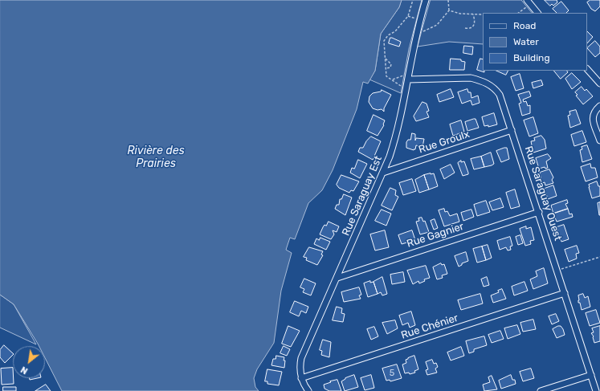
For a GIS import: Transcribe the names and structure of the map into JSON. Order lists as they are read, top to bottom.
{
  "streets": {
    "street": [
      "Rue Groulx",
      "Rue Saraguay Ouest",
      "Rue Saraguay Est",
      "Rue Gagnier",
      "Rue Chénier"
    ]
  },
  "crossings": [
    ["Rue Groulx", "Rue Saraguay Ouest"],
    ["Rue Groulx", "Rue Saraguay Est"],
    ["Rue Saraguay Ouest", "Rue Saraguay Est"],
    ["Rue Saraguay Ouest", "Rue Gagnier"],
    ["Rue Saraguay Ouest", "Rue Chénier"],
    ["Rue Saraguay Est", "Rue Gagnier"],
    ["Rue Saraguay Est", "Rue Chénier"]
  ],
  "water": ["Rivière des Prairies"],
  "house_numbers": ["5"],
  "legend": ["Road", "Water", "Building"],
  "north": "bottom left"
}
